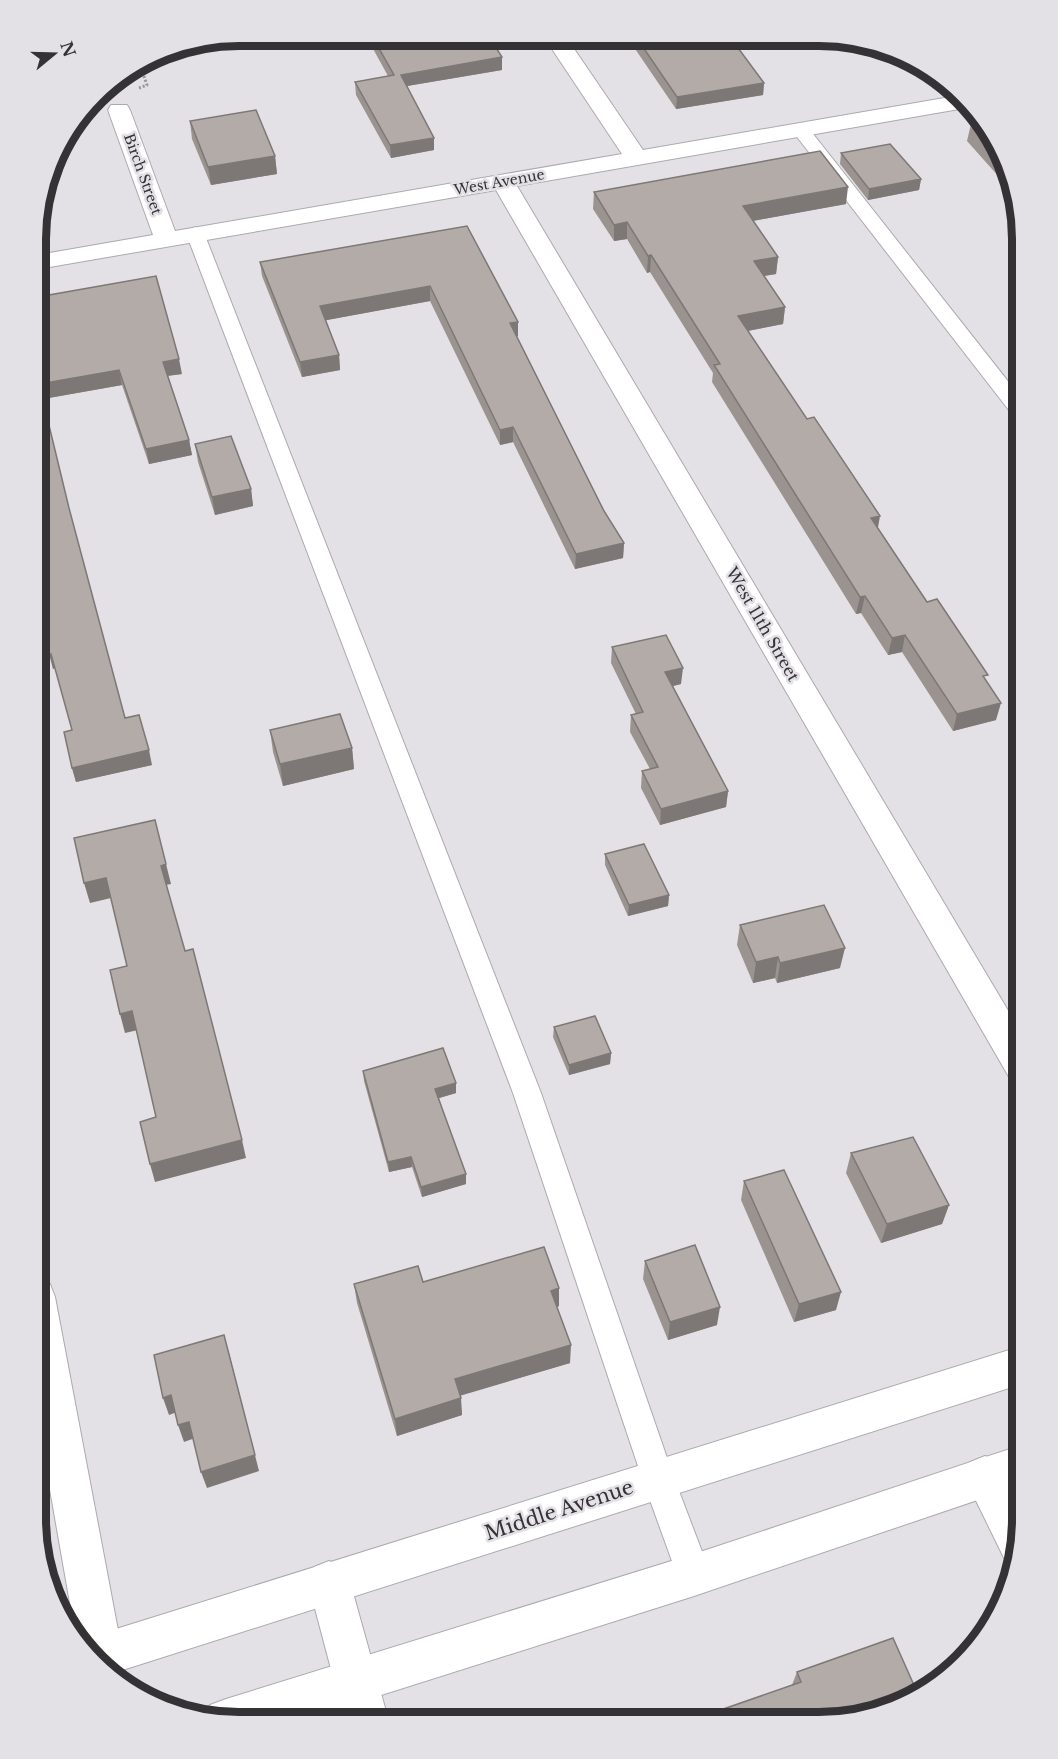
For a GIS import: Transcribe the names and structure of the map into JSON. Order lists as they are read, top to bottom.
{
  "streets": {
    "street": [
      "Birch Street",
      "West Avenue",
      "West 11th Street",
      "Middle Avenue"
    ]
  },
  "crossings": [
    ["Birch Street", "West Avenue"],
    ["West Avenue", "West 11th Street"]
  ],
  "north": "right"
}
